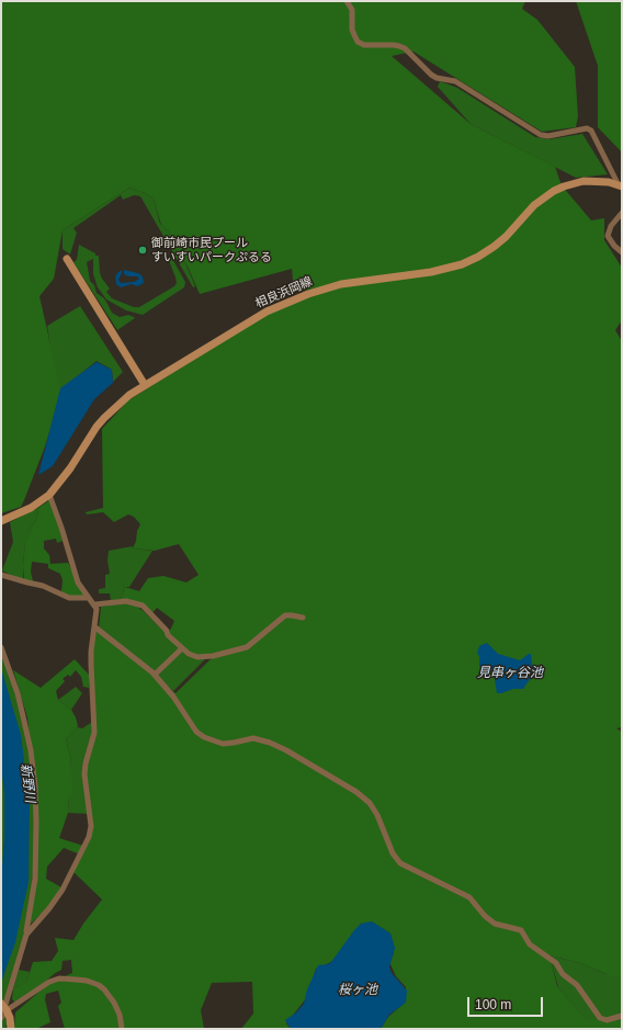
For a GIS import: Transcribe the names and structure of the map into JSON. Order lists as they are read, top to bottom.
{
  "streets": {
    "main road": ["相良浜岡線"]
  },
  "water": ["見串ヶ谷池", "新野川", "桜ヶ池"],
  "places": ["御前崎市民プール すいすいパークぷるる"],
  "scale_bar": "100 m"
}
